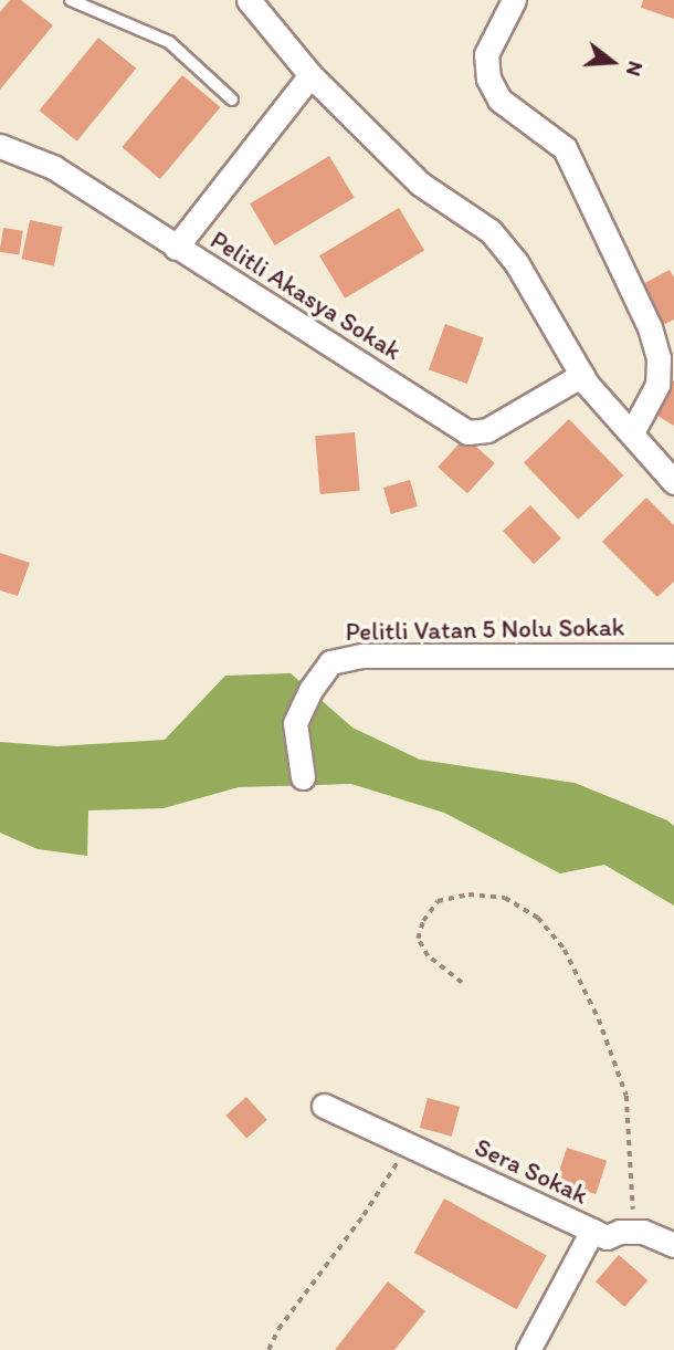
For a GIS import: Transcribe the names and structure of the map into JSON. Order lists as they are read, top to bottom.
{
  "streets": {
    "street": ["Pelitli Akasya Sokak", "Pelitli Vatan 5 Nolu Sokak", "Sera Sokak"]
  },
  "north": "right"
}
